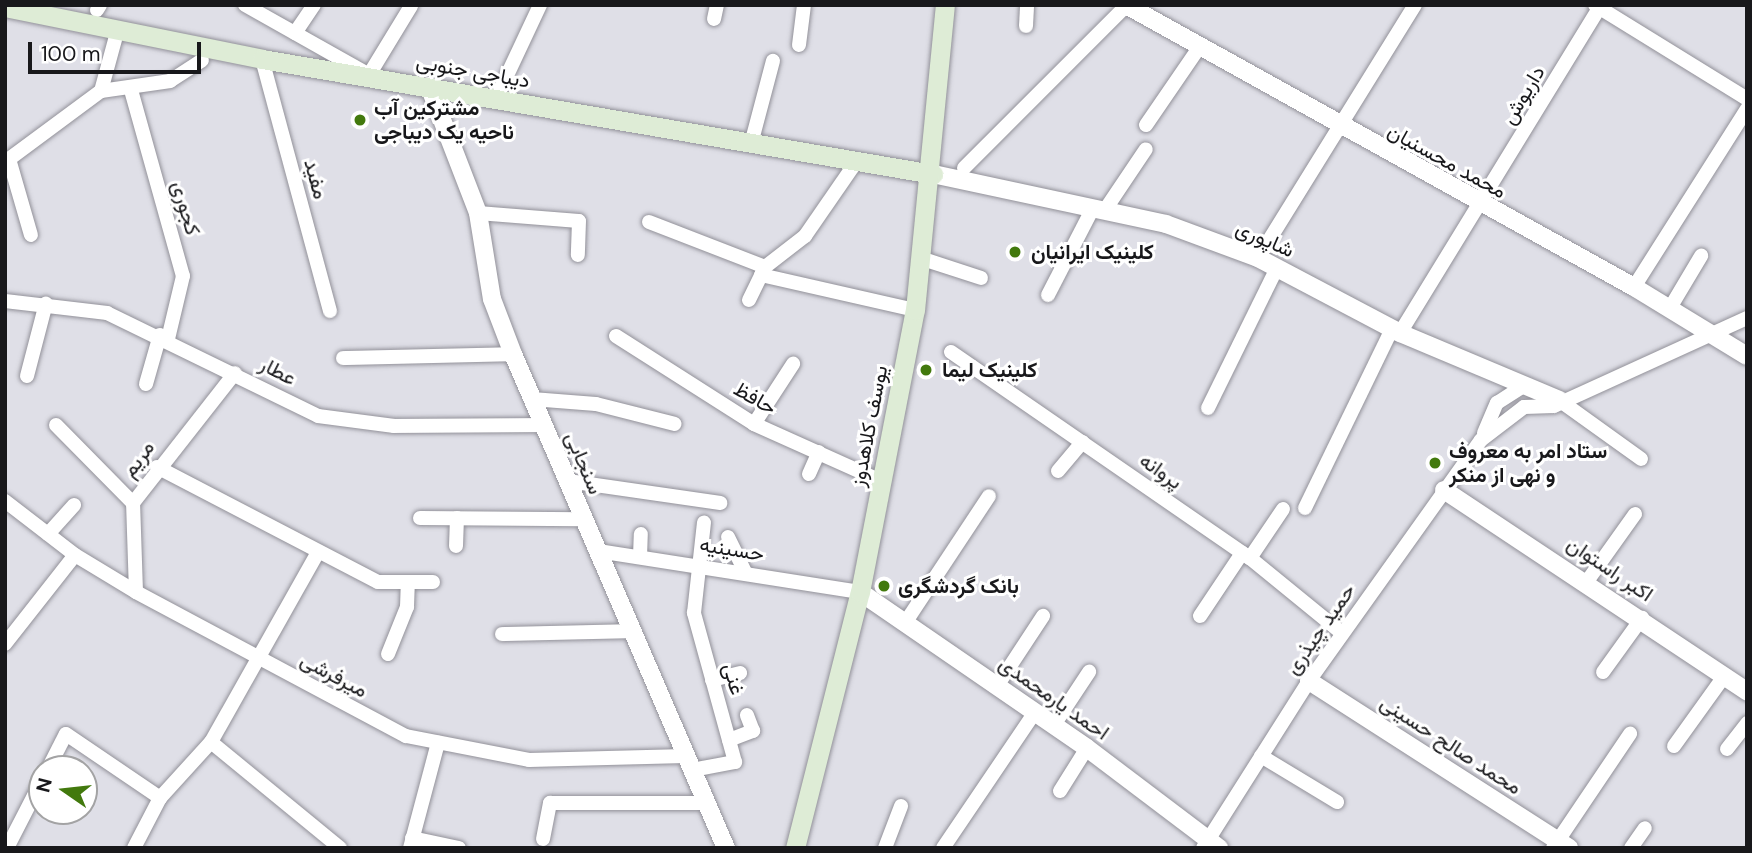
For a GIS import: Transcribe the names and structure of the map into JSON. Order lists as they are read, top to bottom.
{
  "streets": {
    "main road": ["دیباجی جنوبی", "یوسف کلاهدوز"],
    "street": [
      "داریوش",
      "محمد محسنیان",
      "مفید",
      "کجوری",
      "شاپوری",
      "عطار",
      "حافظ",
      "مریم",
      "سنجابی",
      "پروانه",
      "حسینیه",
      "اکبر راستوان",
      "حمید چیذری",
      "میرفرشی",
      "غنی",
      "احمد یارمحمدی",
      "محمد صالح حسینی"
    ]
  },
  "crossings": [
    ["دیباجی جنوبی", "مفید"],
    ["دیباجی جنوبی", "شاپوری"],
    ["دیباجی جنوبی", "یوسف کلاهدوز"],
    ["دیباجی جنوبی", "سنجابی"],
    ["داریوش", "محمد محسنیان"],
    ["داریوش", "شاپوری"],
    ["محمد محسنیان", "حمید چیذری"],
    ["کجوری", "عطار"],
    ["شاپوری", "یوسف کلاهدوز"],
    ["شاپوری", "حمید چیذری"],
    ["عطار", "مریم"],
    ["عطار", "سنجابی"],
    ["حافظ", "یوسف کلاهدوز"],
    ["یوسف کلاهدوز", "حسینیه"],
    ["یوسف کلاهدوز", "احمد یارمحمدی"],
    ["مریم", "میرفرشی"],
    ["سنجابی", "حسینیه"],
    ["سنجابی", "میرفرشی"],
    ["سنجابی", "غنی"],
    ["پروانه", "حمید چیذری"],
    ["حسینیه", "غنی"],
    ["حسینیه", "احمد یارمحمدی"],
    ["اکبر راستوان", "حمید چیذری"],
    ["حمید چیذری", "احمد یارمحمدی"],
    ["حمید چیذری", "محمد صالح حسینی"],
    ["میرفرشی", "غنی"]
  ],
  "places": [
    "مشترکین آب ناحیه یک دیباجی",
    "کلینیک ایرانیان",
    "کلینیک لیما",
    "ستاد امر به معروف و نهی از منکر",
    "بانک گردشگری"
  ],
  "scale_bar": "100 m",
  "north": "left"
}
